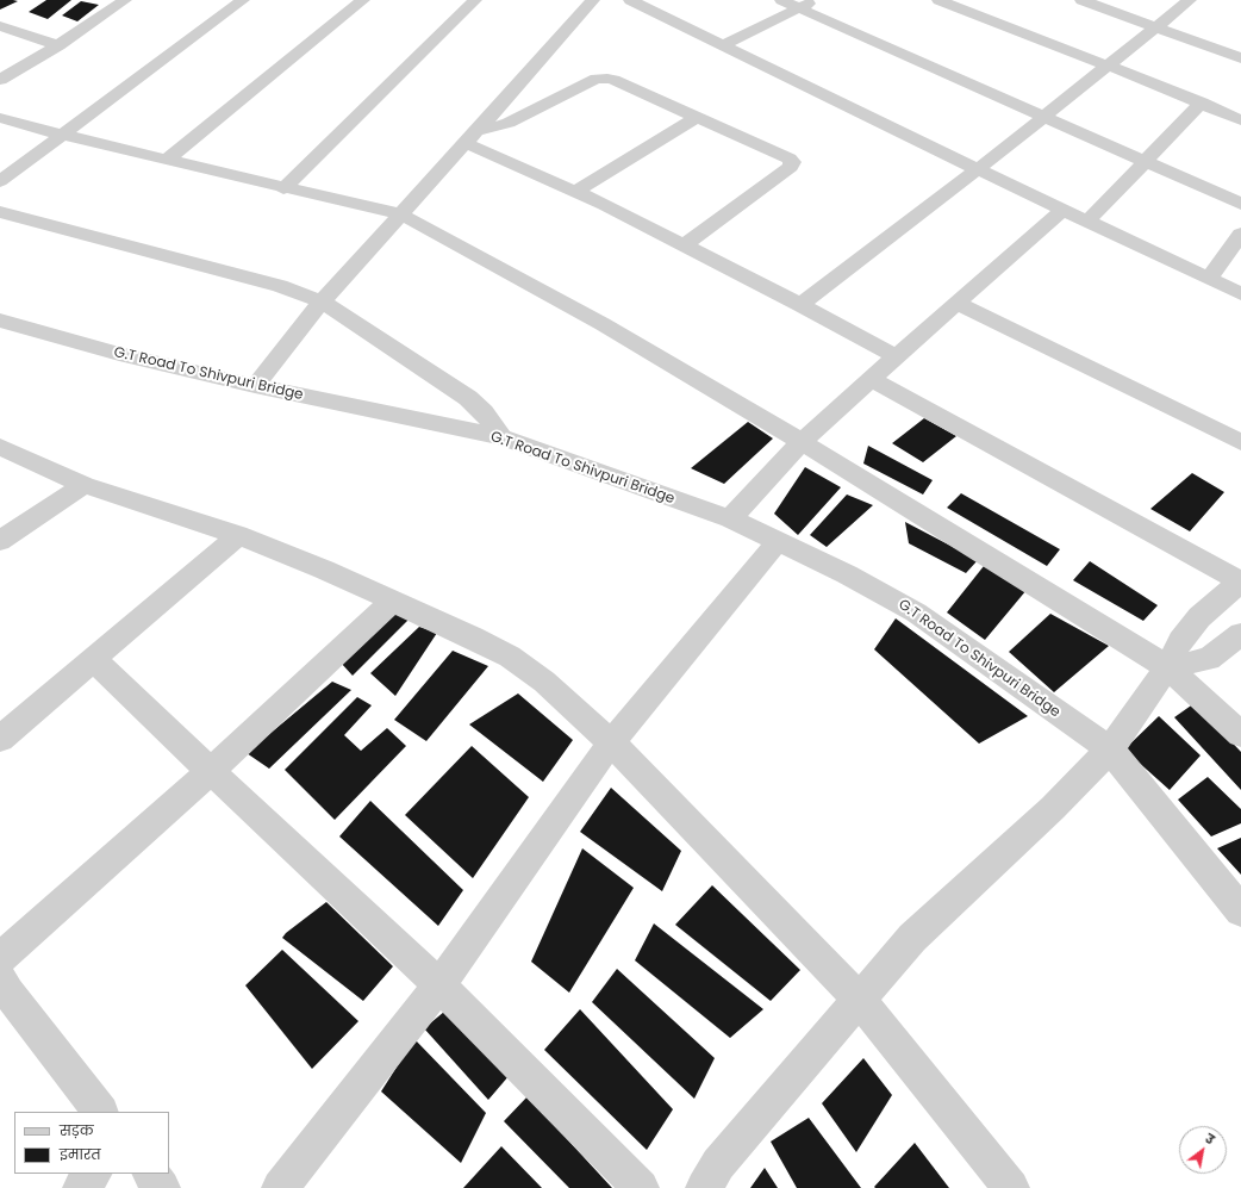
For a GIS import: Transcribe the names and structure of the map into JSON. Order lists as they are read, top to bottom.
{
  "streets": {
    "street": ["G.T Road To Shivpuri Bridge"]
  },
  "legend": ["सड़क", "इमारत"],
  "north": "top right"
}
